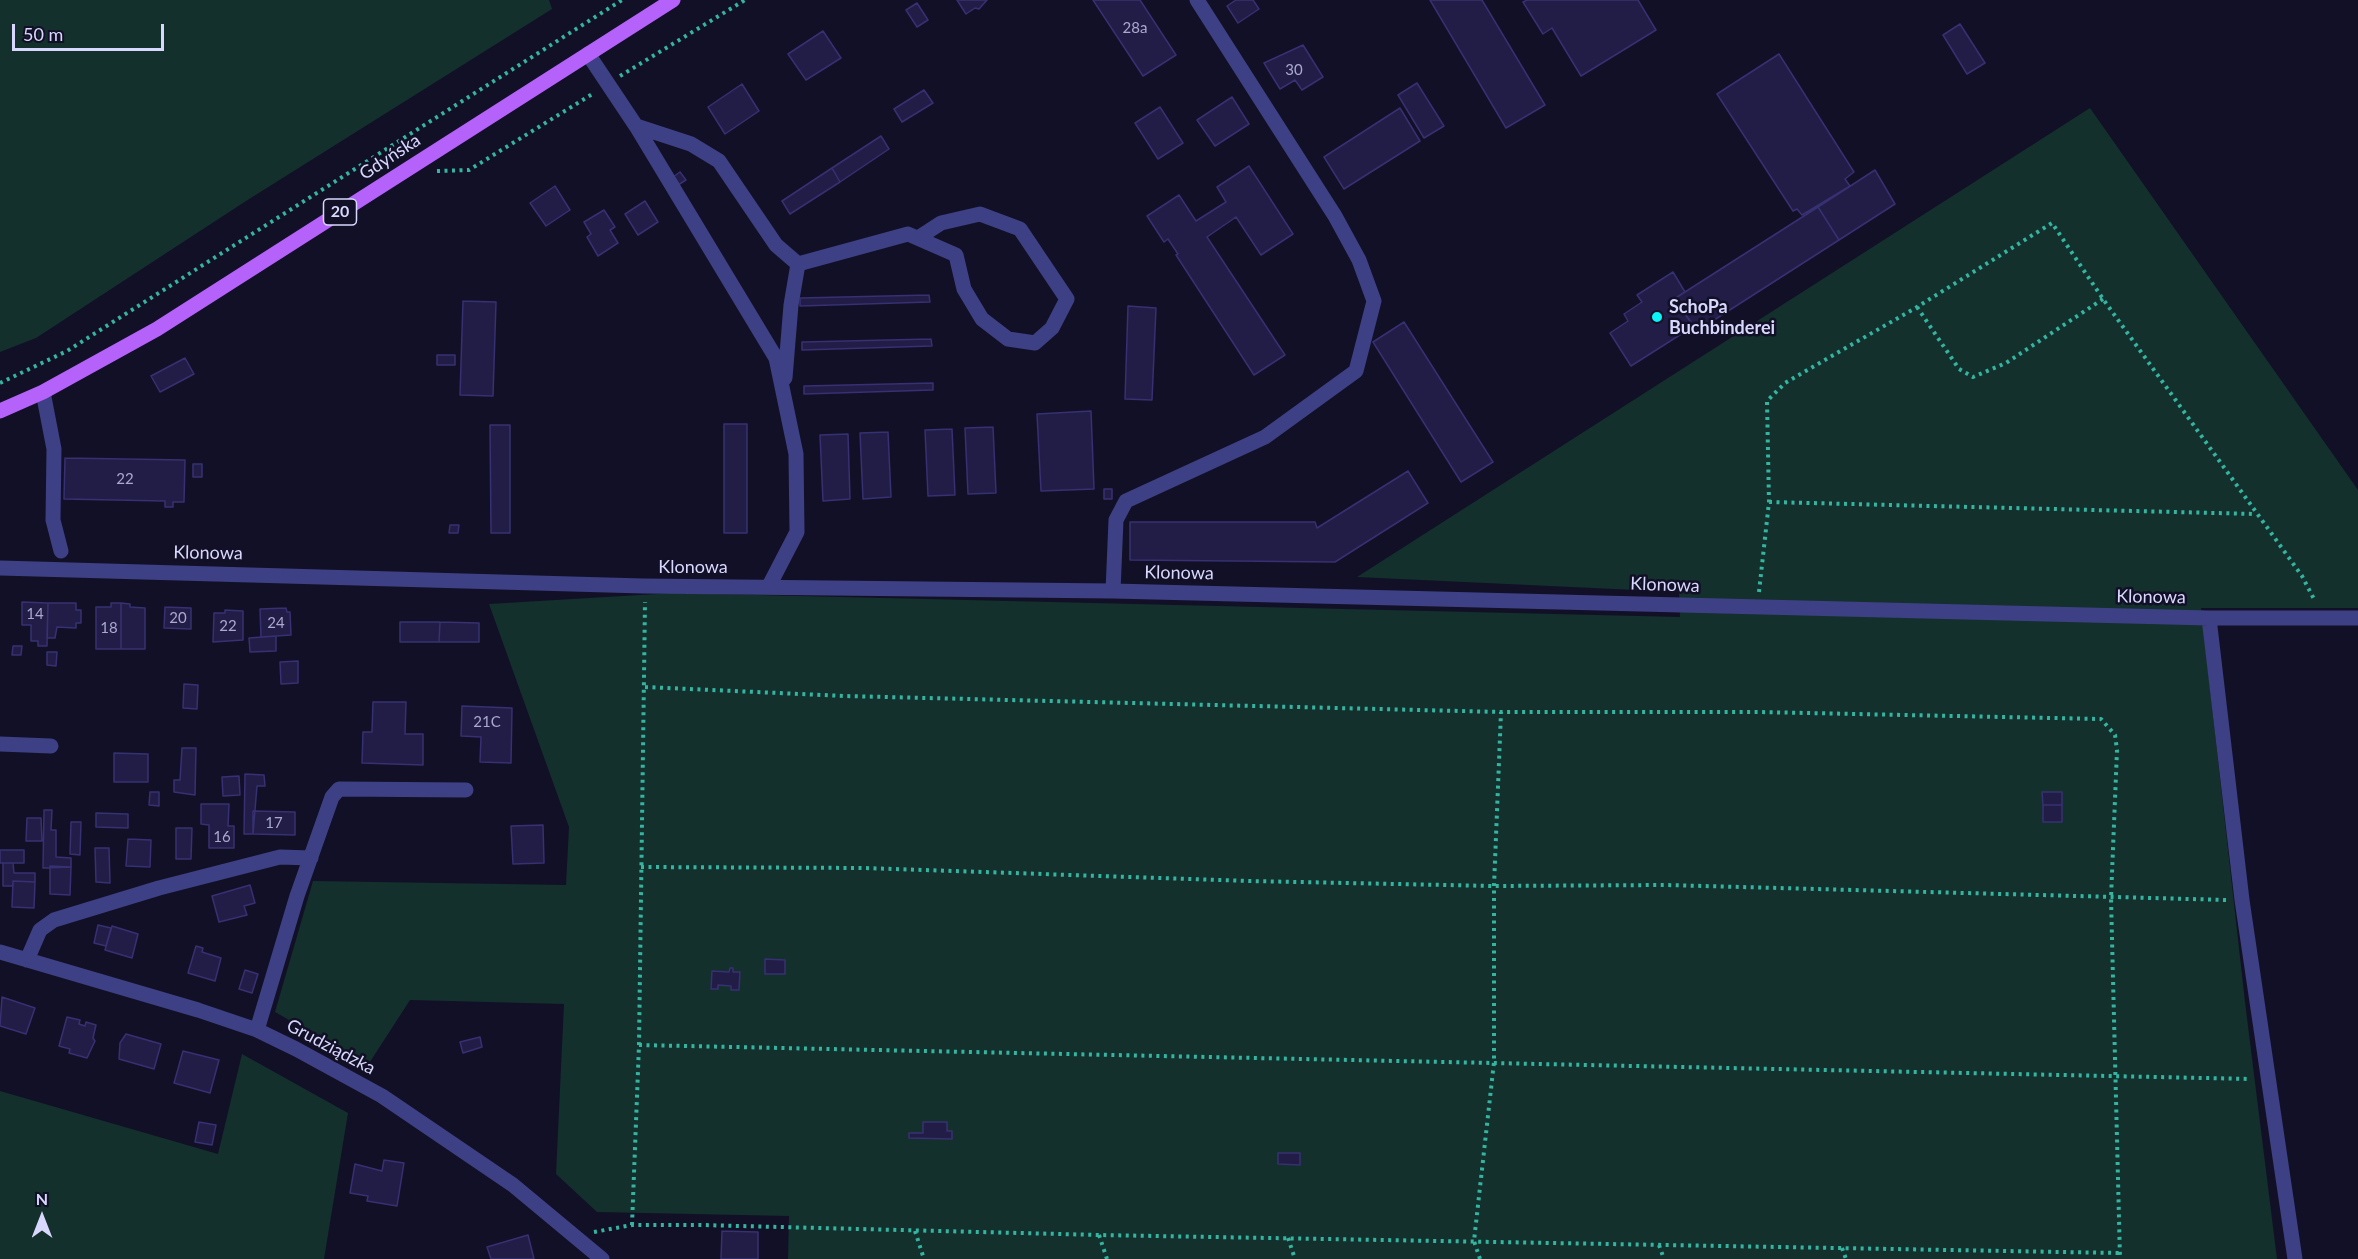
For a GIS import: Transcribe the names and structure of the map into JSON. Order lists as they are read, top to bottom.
{
  "streets": {
    "main road": ["Gdyńska", "20"],
    "street": ["Klonowa", "Grudziądzka"]
  },
  "places": ["SchoPa Buchbinderei"],
  "house_numbers": [
    "28a",
    "30",
    "22",
    "14",
    "20",
    "24",
    "22",
    "18",
    "21C",
    "17",
    "16"
  ],
  "scale_bar": "50 m",
  "north": "top"
}
